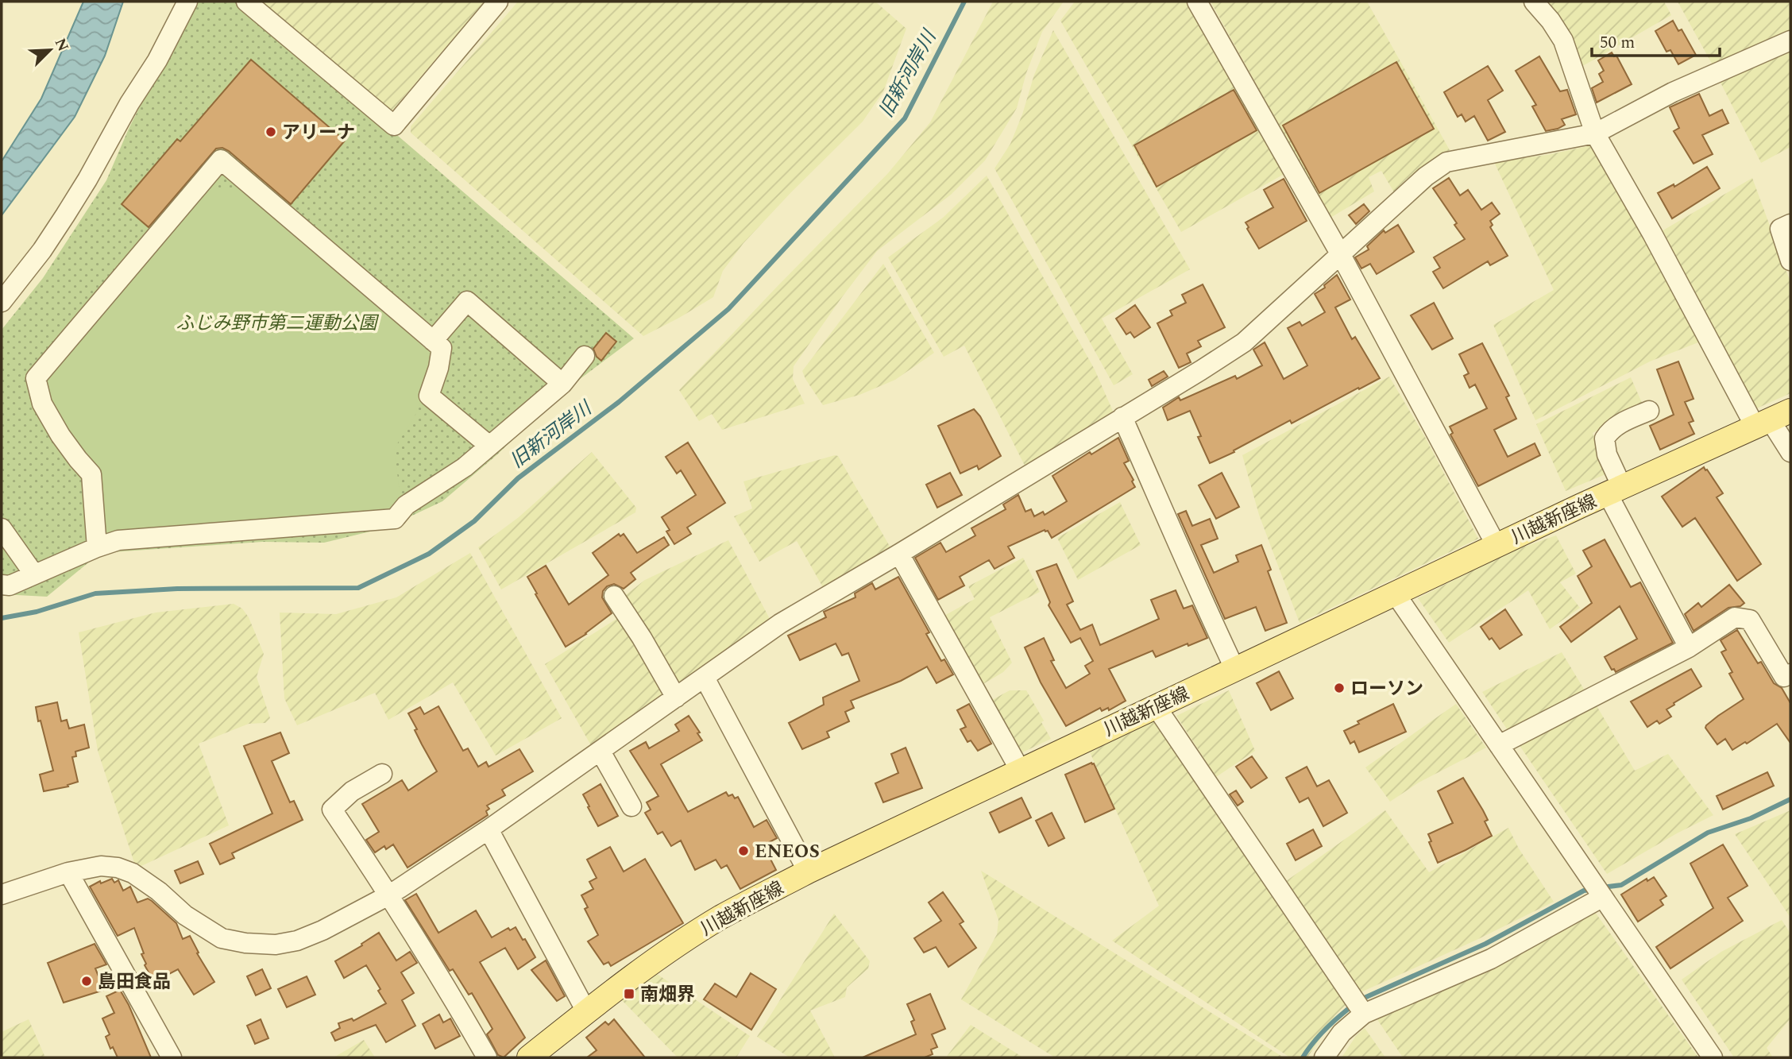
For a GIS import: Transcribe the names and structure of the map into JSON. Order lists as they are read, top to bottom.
{
  "streets": {
    "main road": ["川越新座線"]
  },
  "water": ["旧新河岸川"],
  "parks": ["ふじみ野市第二運動公園"],
  "places": {
    "other": [
      "アリーナ",
      "ローソン",
      "ENEOS",
      "島田食品"
    ],
    "transit": ["南畑界"]
  },
  "scale_bar": "50 m",
  "north": "top right"
}
